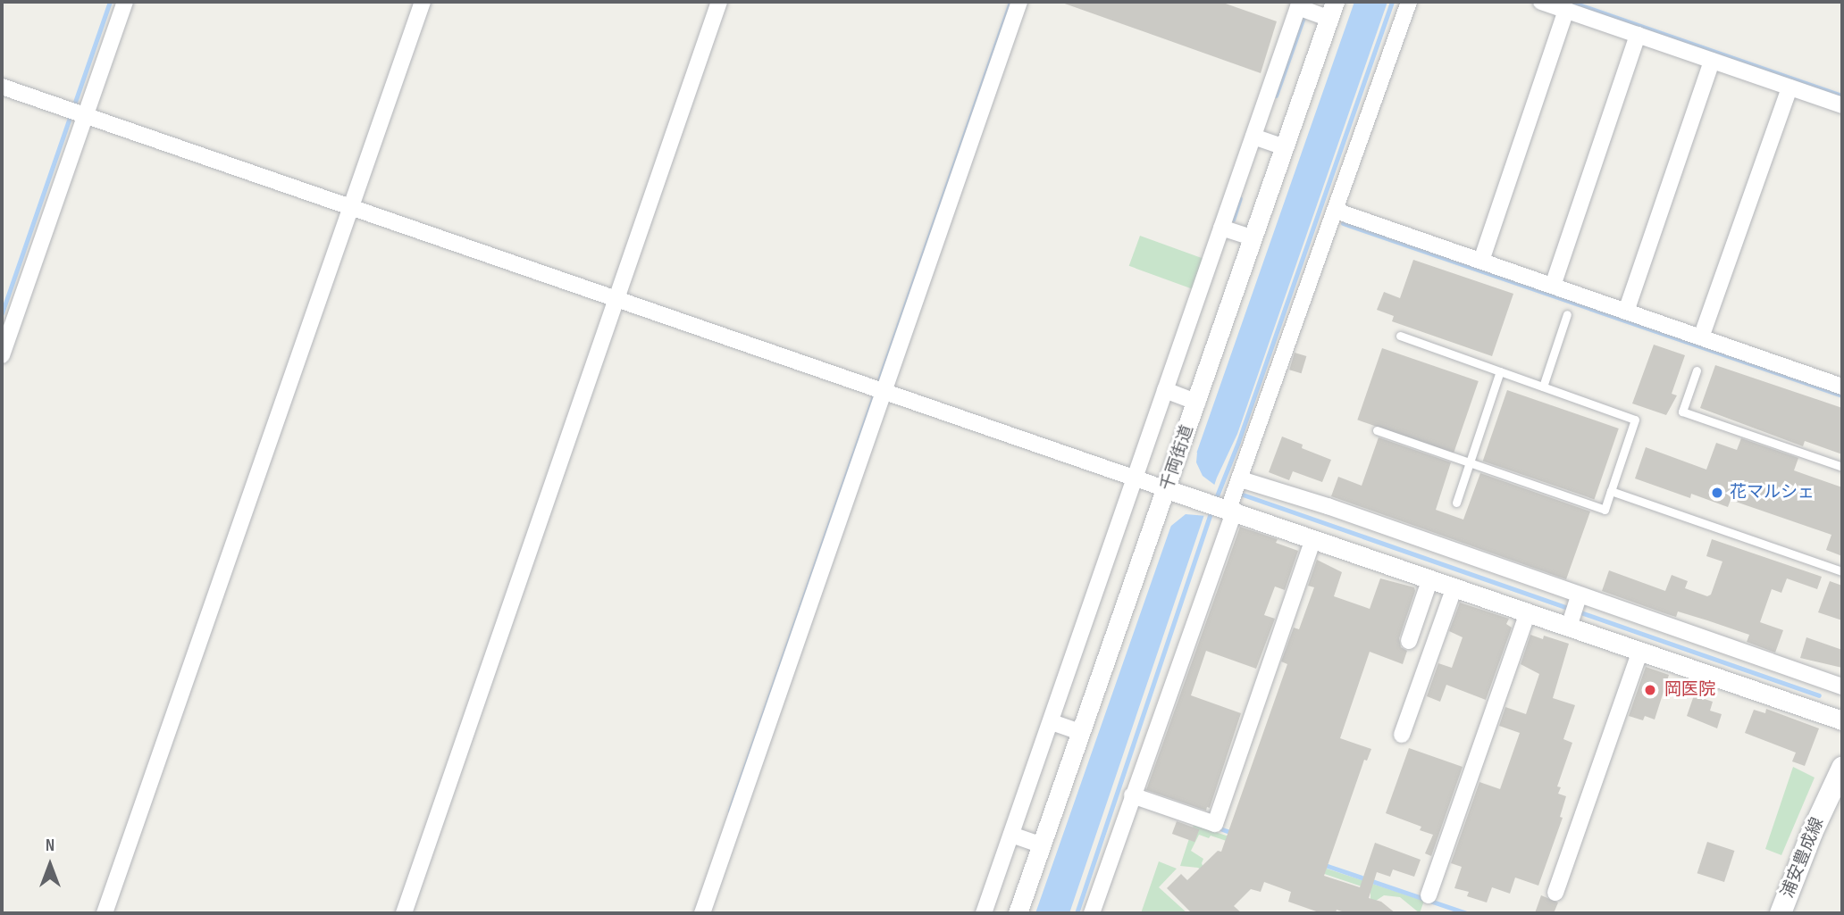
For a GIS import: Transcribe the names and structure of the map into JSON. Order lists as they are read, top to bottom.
{
  "streets": {
    "main road": ["浦安豊成線"],
    "street": ["千両街道"]
  },
  "places": ["花マルシェ", "岡医院"],
  "north": "top"
}
